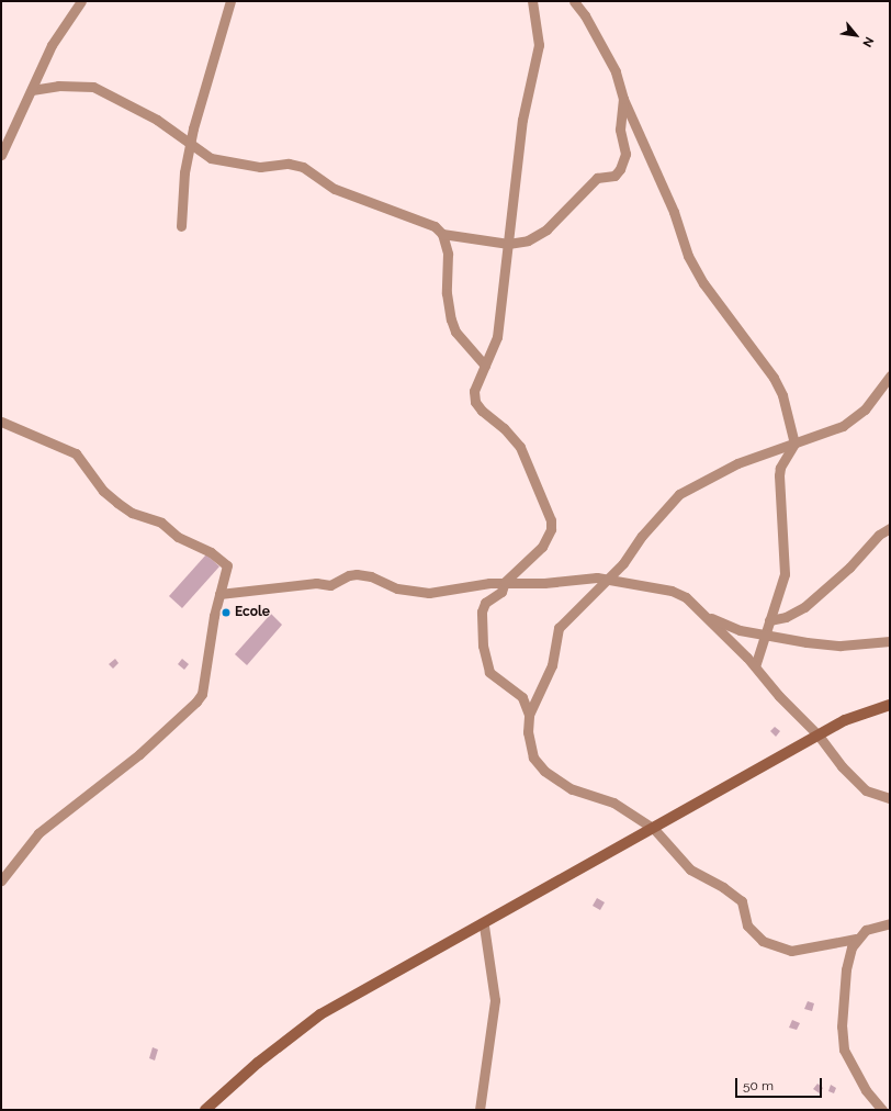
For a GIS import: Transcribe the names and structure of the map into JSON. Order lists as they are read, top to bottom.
{
  "places": ["Ecole"],
  "scale_bar": "50 m",
  "north": "bottom right"
}
